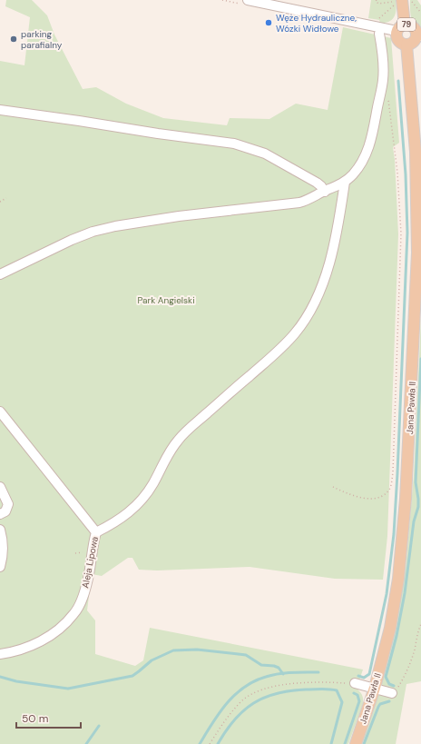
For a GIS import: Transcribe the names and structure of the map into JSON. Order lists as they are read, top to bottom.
{
  "streets": {
    "main road": ["79", "Jana Pawła II"],
    "street": ["Aleja Lipowa"]
  },
  "crossings": [
    ["79", "Jana Pawła II"]
  ],
  "parks": ["Park Angielski"],
  "places": ["Węże Hydrauliczne, Wózki Widłowe", "parking parafialny"],
  "scale_bar": "50 m"
}
